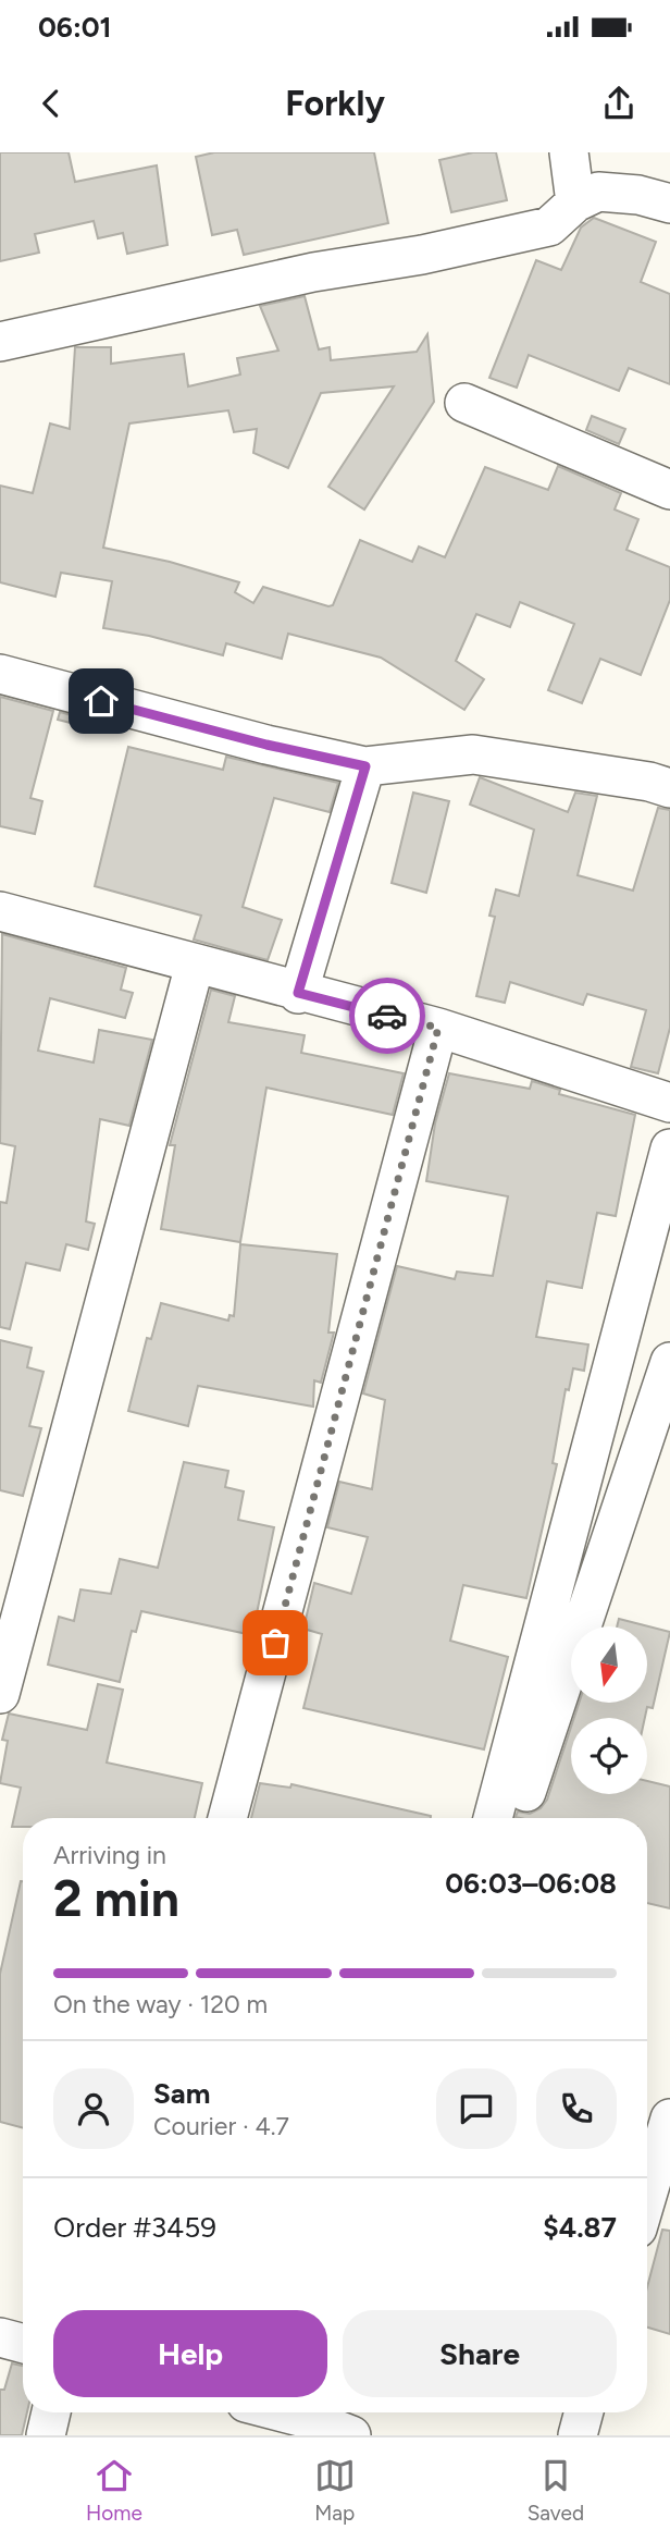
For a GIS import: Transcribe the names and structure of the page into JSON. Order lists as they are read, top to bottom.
{
  "north": "bottom",
  "page": {
    "status": "06:01",
    "header": "Forkly",
    "heading": ["2 min", "Arriving in", "06:03–06:08"],
    "panel": [
      "Sam",
      "Courier · 4.7",
      "Order #3459",
      "$4.87"
    ],
    "bar": "On the way · 120 m",
    "buttons": ["Help", "Share"],
    "tabs": ["Home", "Map", "Saved"]
  }
}
